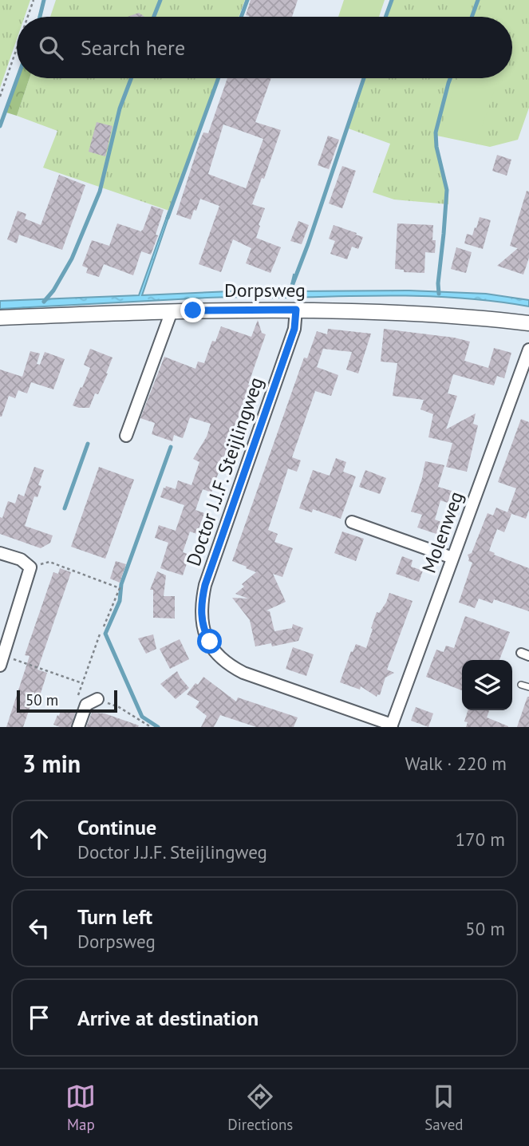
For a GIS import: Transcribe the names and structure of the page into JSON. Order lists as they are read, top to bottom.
{
  "streets": {
    "street": ["Dorpsweg", "Doctor J.J.F. Steijlingweg", "Molenweg"]
  },
  "crossings": [
    ["Dorpsweg", "Doctor J.J.F. Steijlingweg"],
    ["Doctor J.J.F. Steijlingweg", "Molenweg"]
  ],
  "scale_bar": "50 m",
  "page": {
    "search": "Search here",
    "scale": "50 m",
    "heading": ["3 min", "Walk · 220 m"],
    "list": [
      ["Continue", "Doctor J.J.F. Steijlingweg", "170 m"],
      ["Turn left", "Dorpsweg", "50 m"],
      "Arrive at destination"
    ],
    "nav": ["Map", "Directions", "Saved"]
  }
}
